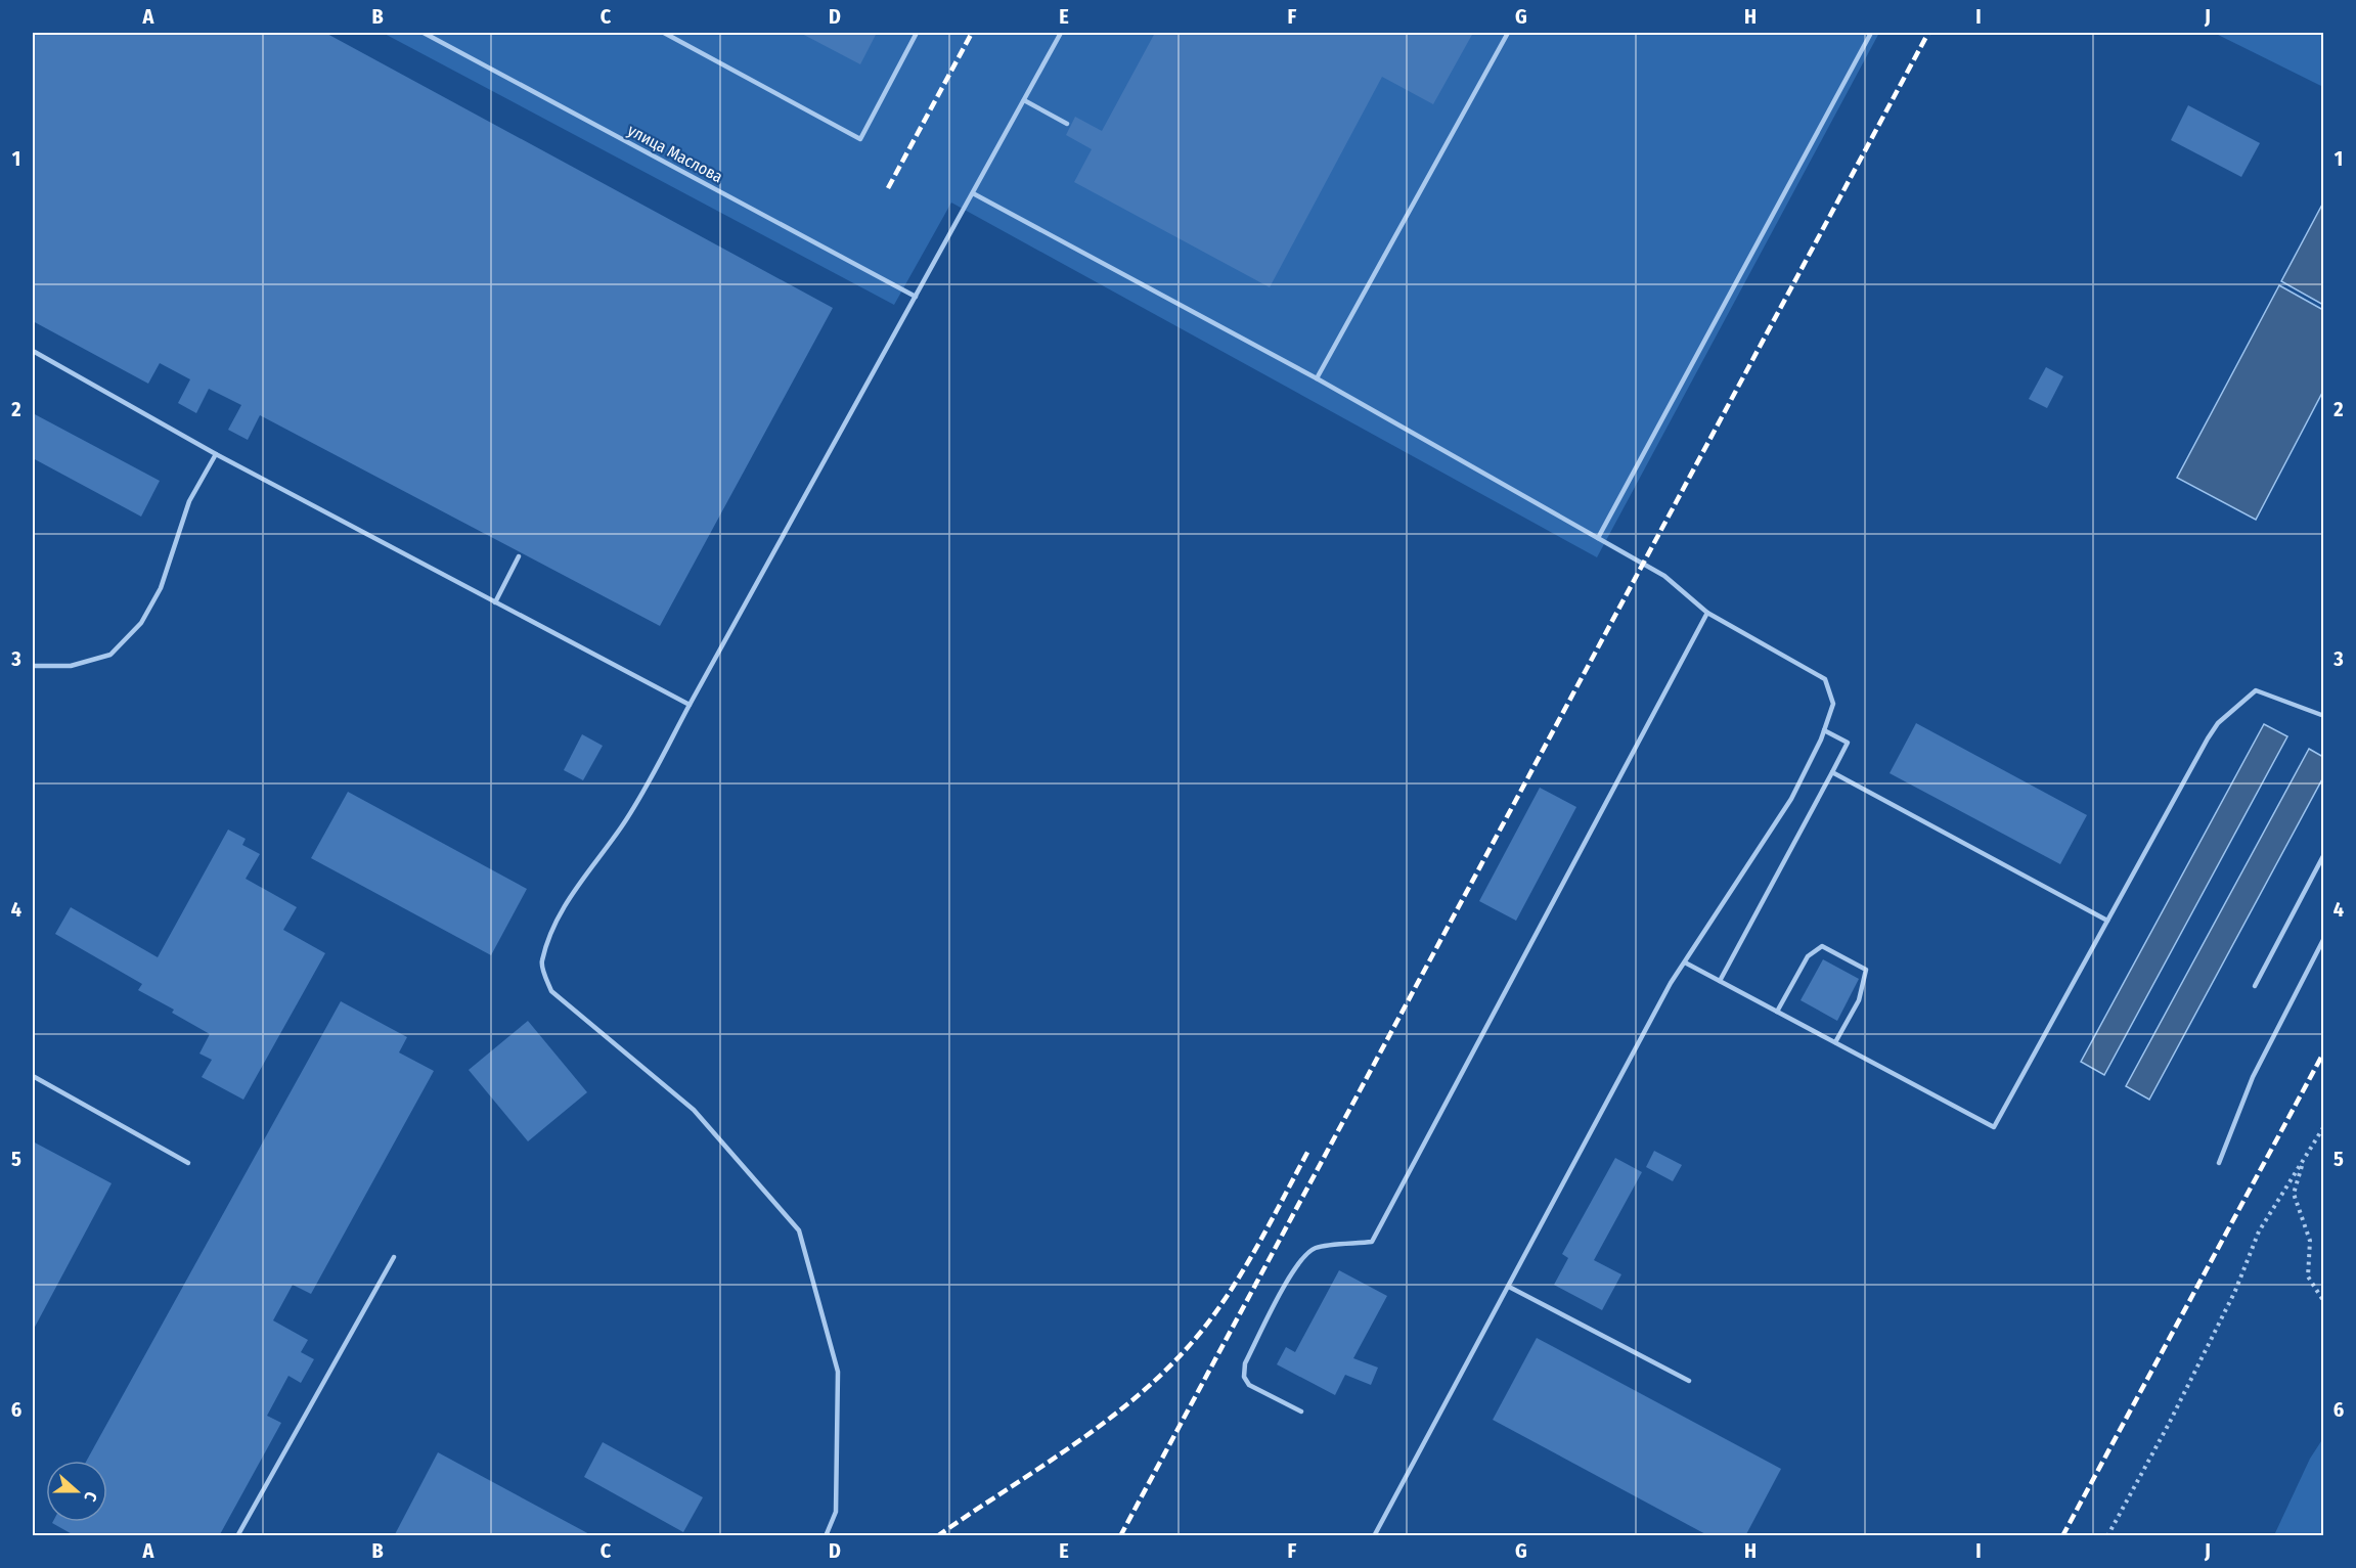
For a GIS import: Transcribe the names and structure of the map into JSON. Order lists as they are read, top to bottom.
{
  "streets": {
    "lane": ["улица Маслова"]
  },
  "north": "right",
  "grid": {
    "columns": [
      "A",
      "B",
      "C",
      "D",
      "E",
      "F",
      "G",
      "H",
      "I",
      "J"
    ],
    "rows": [
      "1",
      "2",
      "3",
      "4",
      "5",
      "6"
    ]
  }
}
